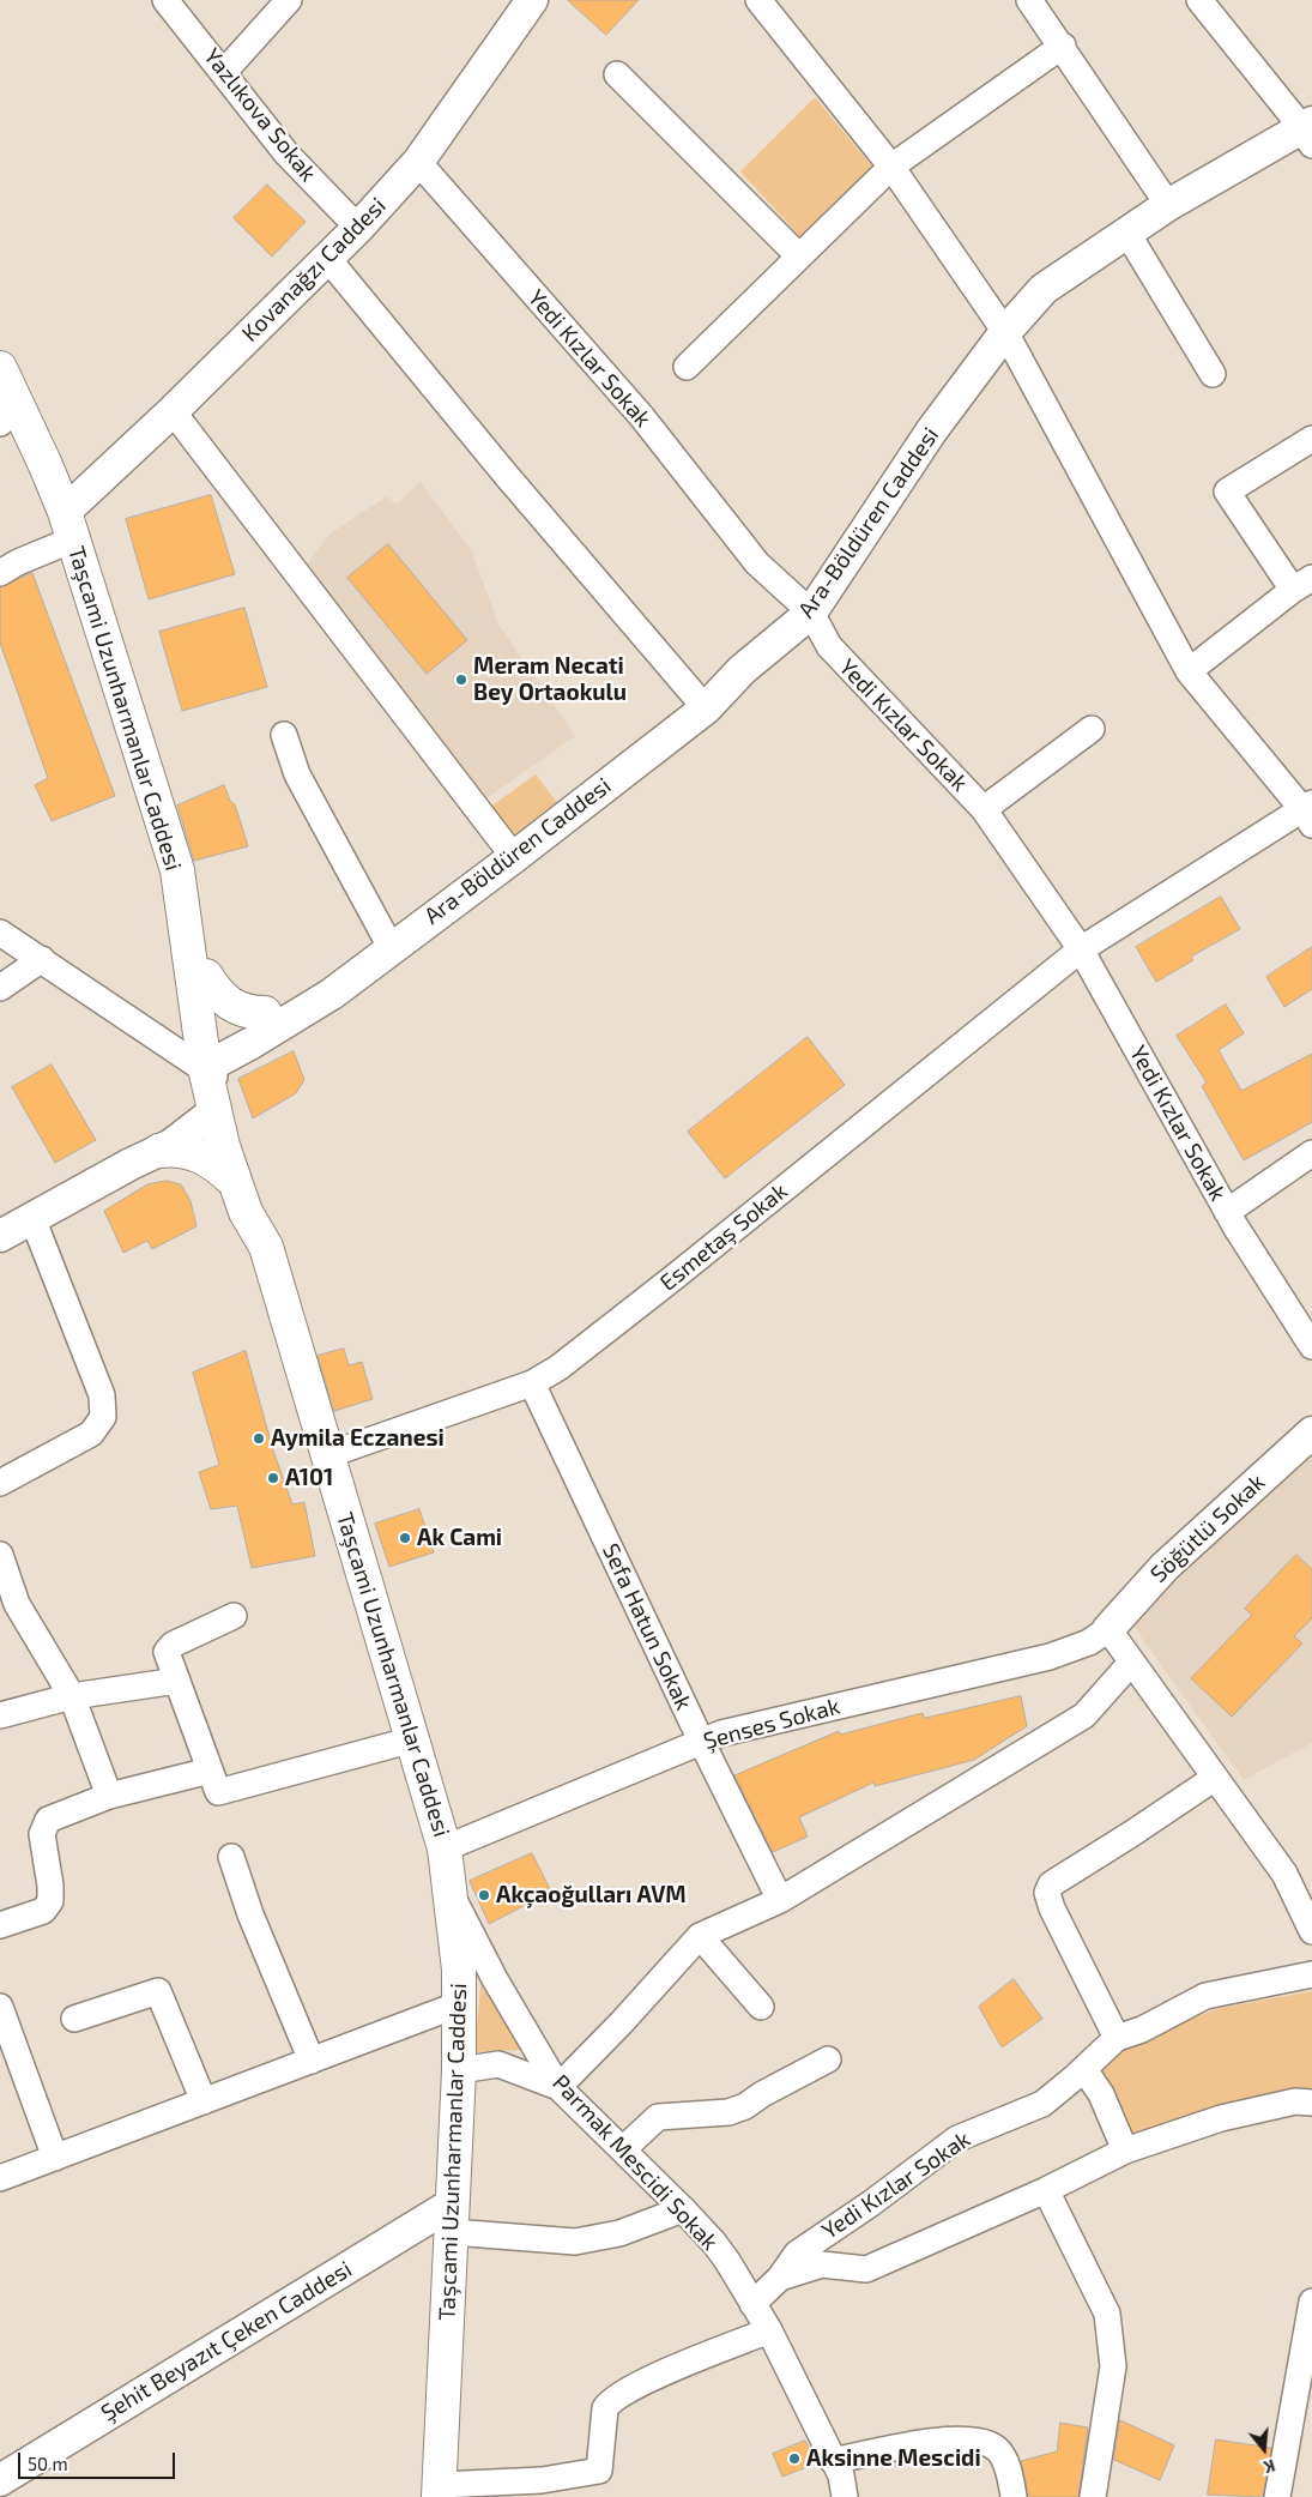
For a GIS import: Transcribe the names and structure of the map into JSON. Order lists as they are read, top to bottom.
{
  "streets": {
    "main road": ["Taşcami Uzunharmanlar Caddesi"],
    "street": [
      "Yazlıkova Sokak",
      "Kovanağzı Caddesi",
      "Yedi Kızlar Sokak",
      "Ara-Böldüren Caddesi",
      "Esmetaş Sokak",
      "Söğütlü Sokak",
      "Sefa Hatun Sokak",
      "Şenses Sokak",
      "Parmak Mescidi Sokak",
      "Şehit Beyazıt Çeken Caddesi"
    ]
  },
  "crossings": [
    ["Yazlıkova Sokak", "Kovanağzı Caddesi"],
    ["Kovanağzı Caddesi", "Yedi Kızlar Sokak"],
    ["Kovanağzı Caddesi", "Taşcami Uzunharmanlar Caddesi"],
    ["Yedi Kızlar Sokak", "Ara-Böldüren Caddesi"],
    ["Yedi Kızlar Sokak", "Esmetaş Sokak"],
    ["Yedi Kızlar Sokak", "Parmak Mescidi Sokak"],
    ["Ara-Böldüren Caddesi", "Taşcami Uzunharmanlar Caddesi"],
    ["Taşcami Uzunharmanlar Caddesi", "Esmetaş Sokak"],
    ["Taşcami Uzunharmanlar Caddesi", "Şenses Sokak"],
    ["Taşcami Uzunharmanlar Caddesi", "Parmak Mescidi Sokak"],
    ["Taşcami Uzunharmanlar Caddesi", "Şehit Beyazıt Çeken Caddesi"],
    ["Esmetaş Sokak", "Sefa Hatun Sokak"],
    ["Söğütlü Sokak", "Şenses Sokak"],
    ["Sefa Hatun Sokak", "Şenses Sokak"]
  ],
  "places": [
    "Meram Necati Bey Ortaokulu",
    "Aymila Eczanesi",
    "A101",
    "Ak Cami",
    "Akçaoğulları AVM",
    "Aksinne Mescidi"
  ],
  "scale_bar": "50 m",
  "north": "bottom"
}
